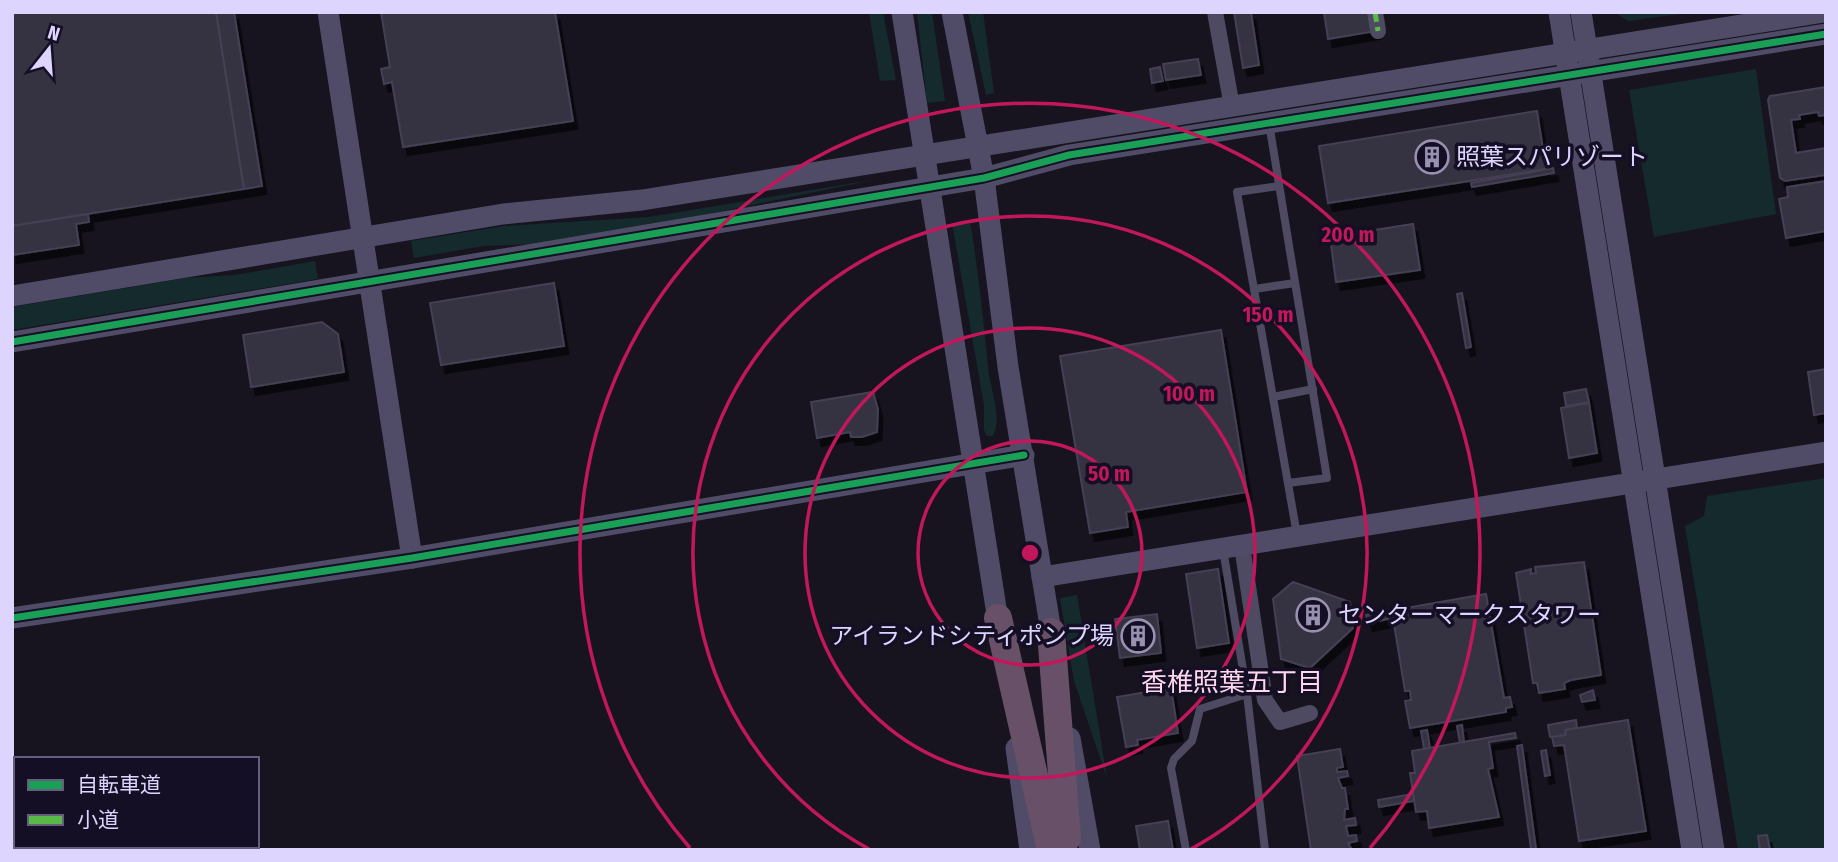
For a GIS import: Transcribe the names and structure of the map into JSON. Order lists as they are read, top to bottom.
{
  "districts": ["香椎照葉五丁目"],
  "places": {
    "building": ["照葉スパリゾート", "センターマークスタワー", "アイランドシティポンプ場"]
  },
  "legend": ["自転車道", "小道"],
  "north": "top",
  "rings": [
    "200 m",
    "150 m",
    "100 m",
    "50 m"
  ]
}
